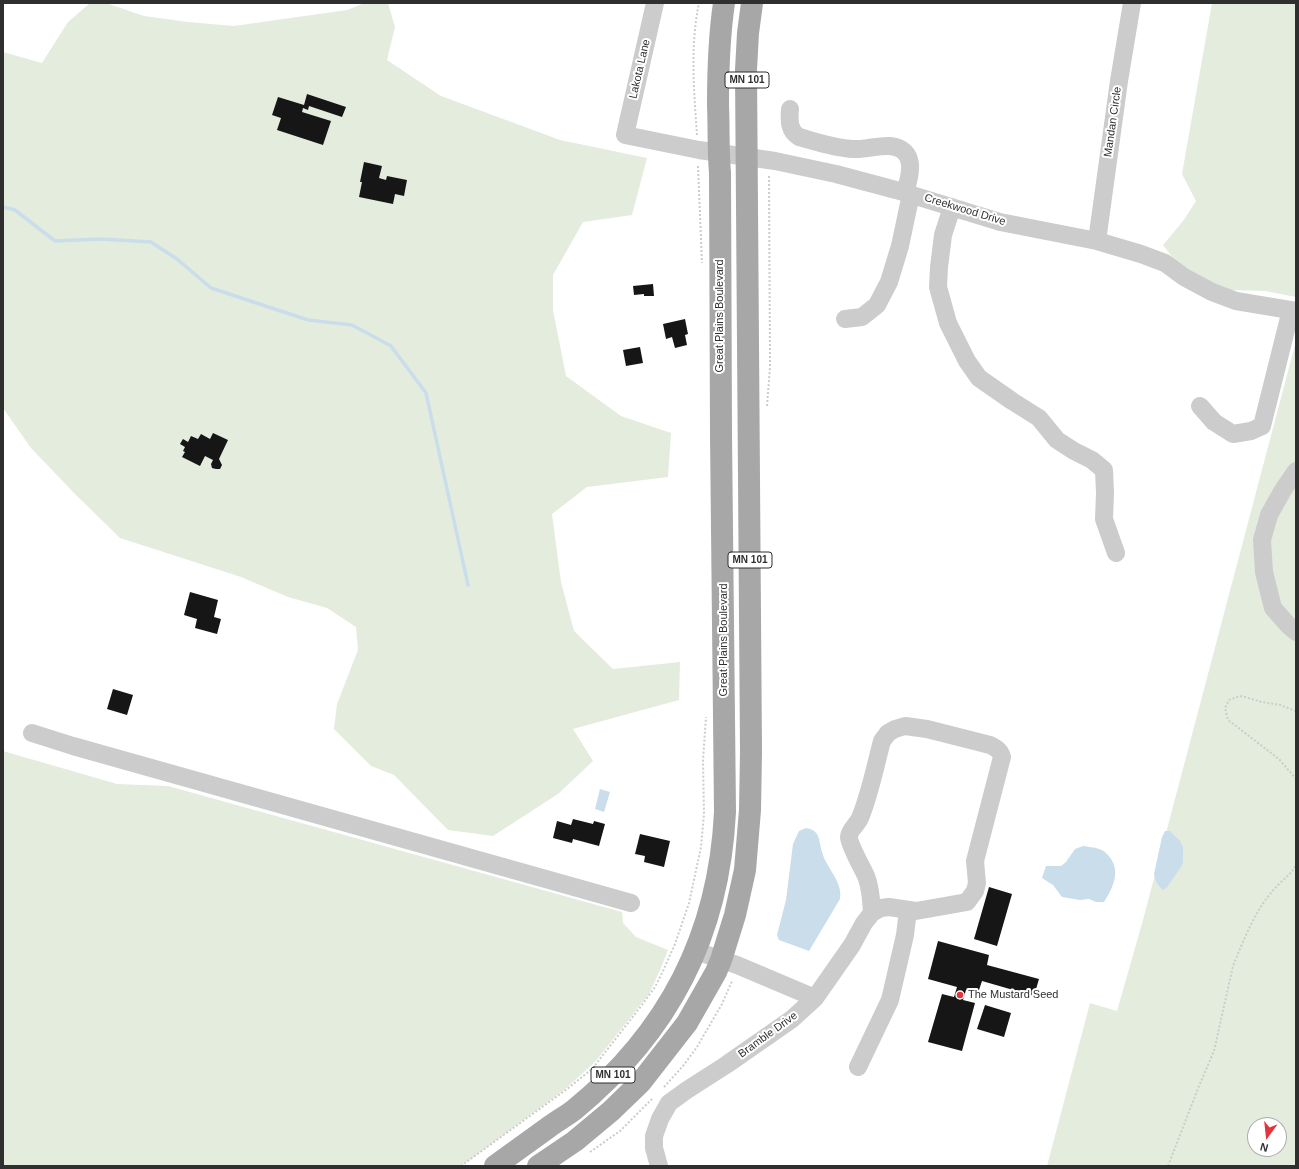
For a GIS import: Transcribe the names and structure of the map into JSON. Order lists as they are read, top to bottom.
{
  "streets": {
    "main road": ["MN 101", "Great Plains Boulevard"],
    "street": [
      "Lakota Lane",
      "Mandan Circle",
      "Creekwood Drive",
      "Bramble Drive"
    ]
  },
  "crossings": [
    ["Lakota Lane", "Creekwood Drive"],
    ["MN 101", "Creekwood Drive"],
    ["Mandan Circle", "Creekwood Drive"],
    ["Creekwood Drive", "Great Plains Boulevard"]
  ],
  "places": ["The Mustard Seed"],
  "north": "bottom"
}
